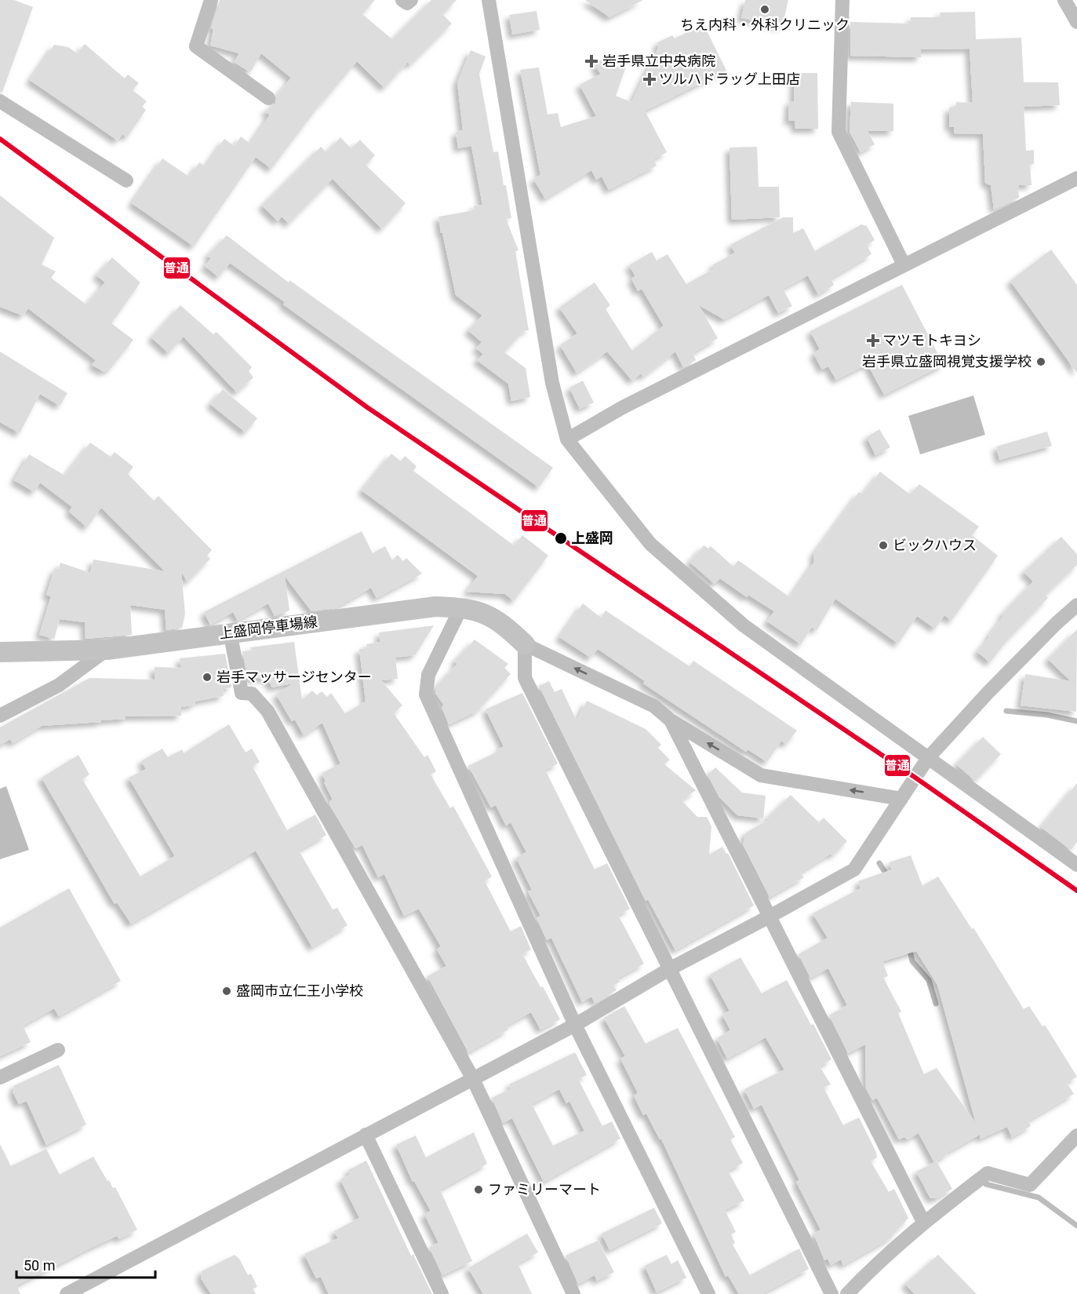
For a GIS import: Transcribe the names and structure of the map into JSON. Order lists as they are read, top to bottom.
{
  "streets": {
    "main road": ["上盛岡停車場線"]
  },
  "places": {
    "other": [
      "ちえ内科・外科クリニック",
      "岩手県立盛岡視覚支援学校",
      "上盛岡",
      "ビックハウス",
      "岩手マッサージセンター",
      "盛岡市立仁王小学校",
      "ファミリーマート"
    ],
    "health": ["岩手県立中央病院", "ツルハドラッグ上田店", "マツモトキヨシ"]
  },
  "lines": ["transit line 普通"],
  "scale_bar": "50 m"
}
